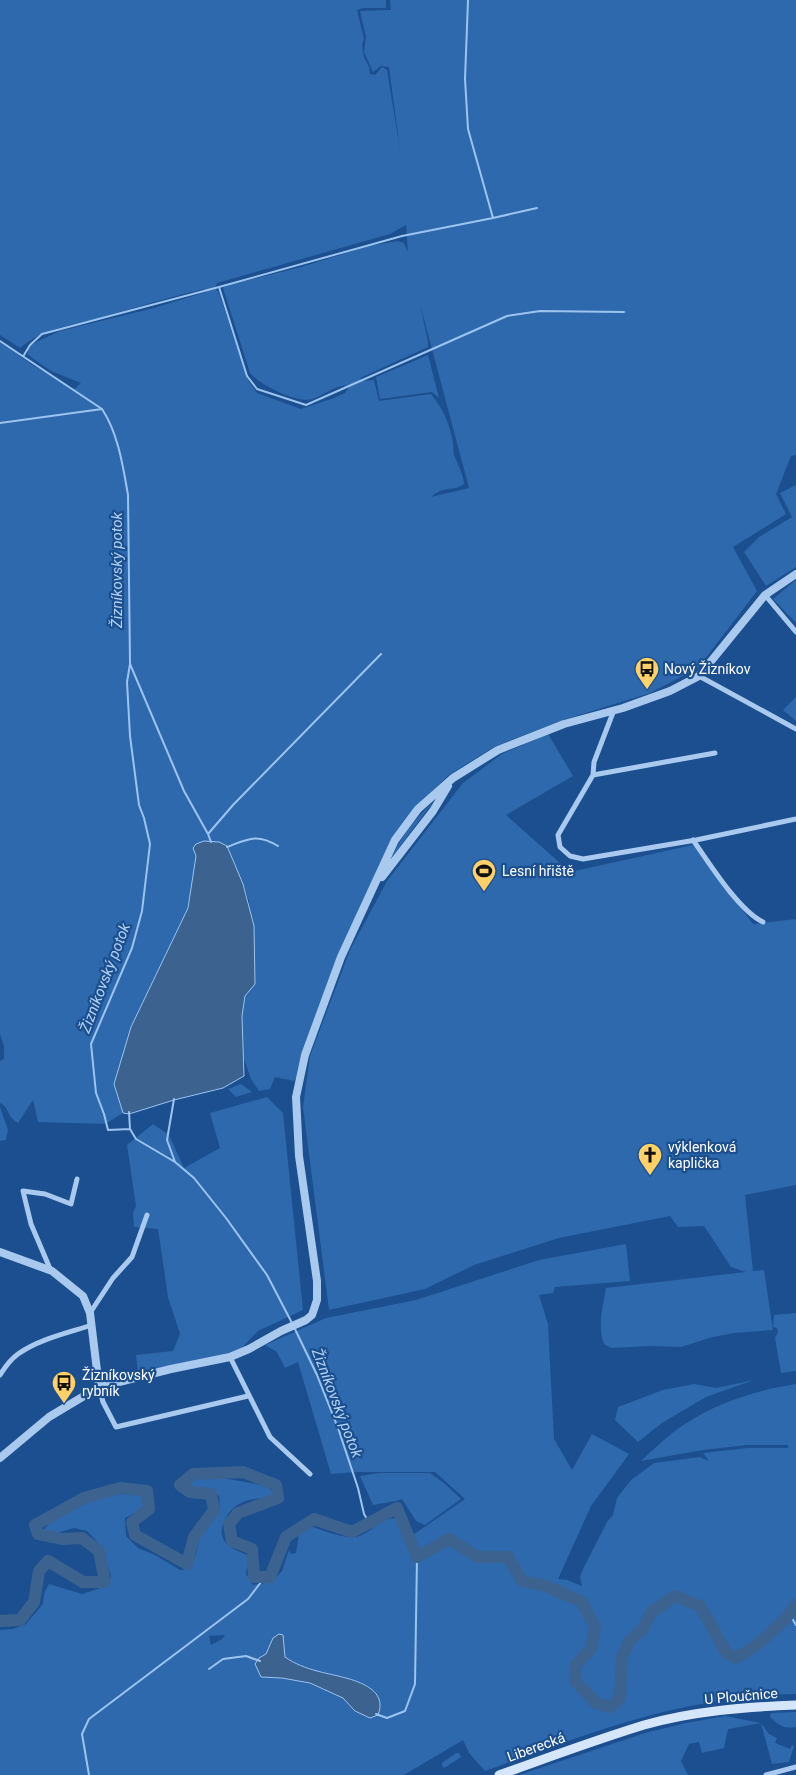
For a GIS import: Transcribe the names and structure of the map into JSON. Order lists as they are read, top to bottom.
{
  "streets": {
    "main road": ["U Ploučnice", "Liberecká"]
  },
  "crossings": [
    ["U Ploučnice", "Liberecká"]
  ],
  "water": ["Žizníkovský potok"],
  "places": {
    "bus stop": ["Nový Žizníkov", "Žizníkovský rybník"],
    "sports": ["Lesní hřiště"],
    "church": ["výklenková kaplička"]
  }
}
